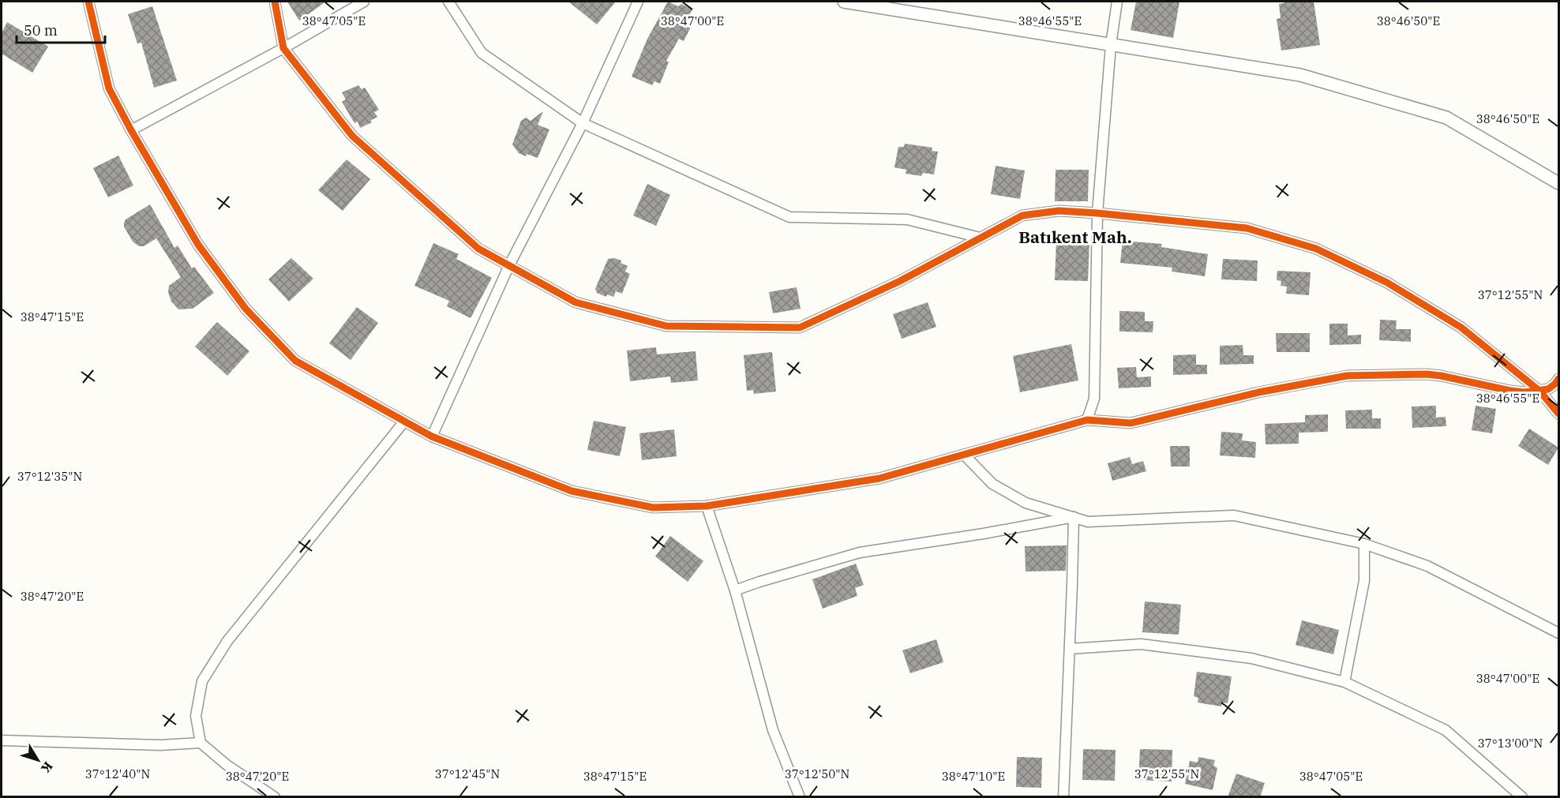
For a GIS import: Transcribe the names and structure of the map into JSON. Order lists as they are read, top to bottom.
{
  "districts": ["Batıkent Mah."],
  "scale_bar": "50 m",
  "north": "bottom right",
  "coordinates": [
    "38°46'50\"E",
    "38°47'05\"E",
    "38°47'00\"E",
    "38°46'55\"E",
    "37°12'55\"N",
    "38°47'15\"E",
    "37°12'35\"N",
    "38°47'20\"E",
    "37°13'00\"N",
    "37°12'40\"N",
    "37°12'45\"N",
    "37°12'50\"N",
    "38°47'10\"E"
  ]
}
